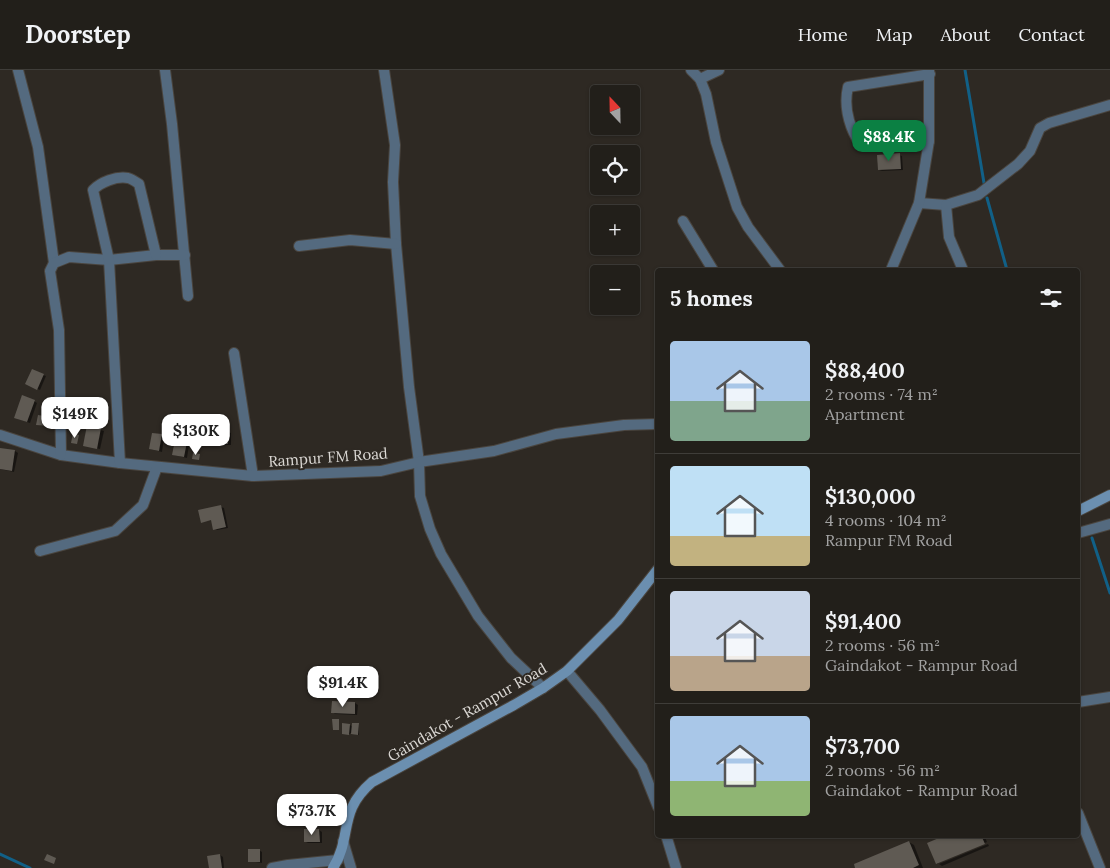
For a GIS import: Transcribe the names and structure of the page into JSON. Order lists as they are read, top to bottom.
{
  "streets": {
    "main road": ["Gaindakot - Rampur Road"],
    "street": ["Rampur FM Road"]
  },
  "north": "top",
  "page": {
    "header": "Doorstep",
    "nav": [
      "Home",
      "Map",
      "About",
      "Contact"
    ],
    "map_buttons": ["+", "−"],
    "price": [
      "$88.4K",
      "$149K",
      "$130K",
      "$91.4K",
      "$73.7K"
    ],
    "heading": "5 homes",
    "list": [
      {
        "name": "$88,400",
        "note": "2 rooms · 74 m² · Apartment"
      },
      {
        "name": "$130,000",
        "note": "4 rooms · 104 m² · Rampur FM Road"
      },
      {
        "name": "$91,400",
        "note": "2 rooms · 56 m² · Gaindakot - Rampur Road"
      },
      {
        "name": "$73,700",
        "note": "2 rooms · 56 m² · Gaindakot - Rampur Road"
      }
    ]
  }
}
